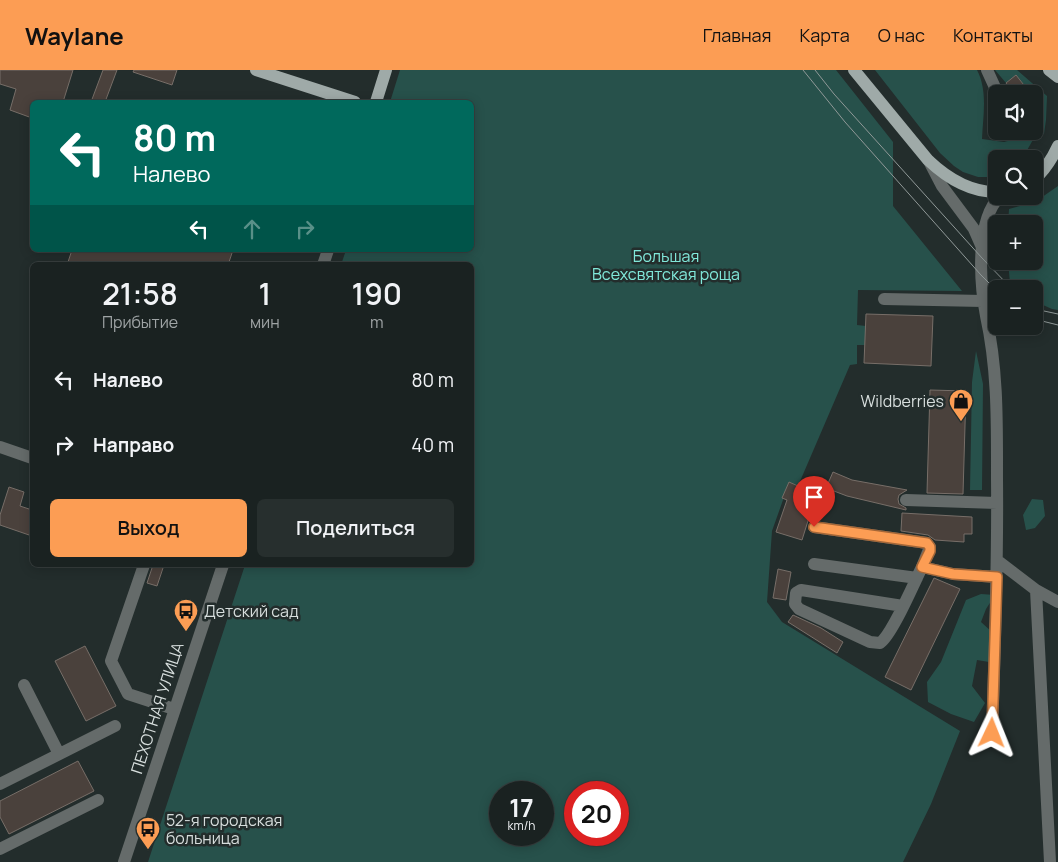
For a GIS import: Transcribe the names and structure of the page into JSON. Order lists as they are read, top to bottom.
{
  "streets": {
    "street": ["ПЕХОТНАЯ УЛИЦА"]
  },
  "parks": ["Большая Всехсвятская роща"],
  "places": {
    "shop": ["Wildberries"],
    "bus stop": ["Детский сад", "52-я городская больница"]
  },
  "page": {
    "header": "Waylane",
    "nav": [
      "Главная",
      "Карта",
      "О нас",
      "Контакты"
    ],
    "map_buttons": ["+", "−"],
    "turn": ["80 m", "Налево"],
    "eta": [
      "21:58",
      "Прибытие",
      "1",
      "мин",
      "190",
      "m"
    ],
    "list": [
      {
        "name": "Налево",
        "value": "80 m"
      },
      {
        "name": "Направо",
        "value": "40 m"
      }
    ],
    "buttons": ["Выход", "Поделиться"],
    "speed": "17 km/h",
    "limit": "20"
  }
}
